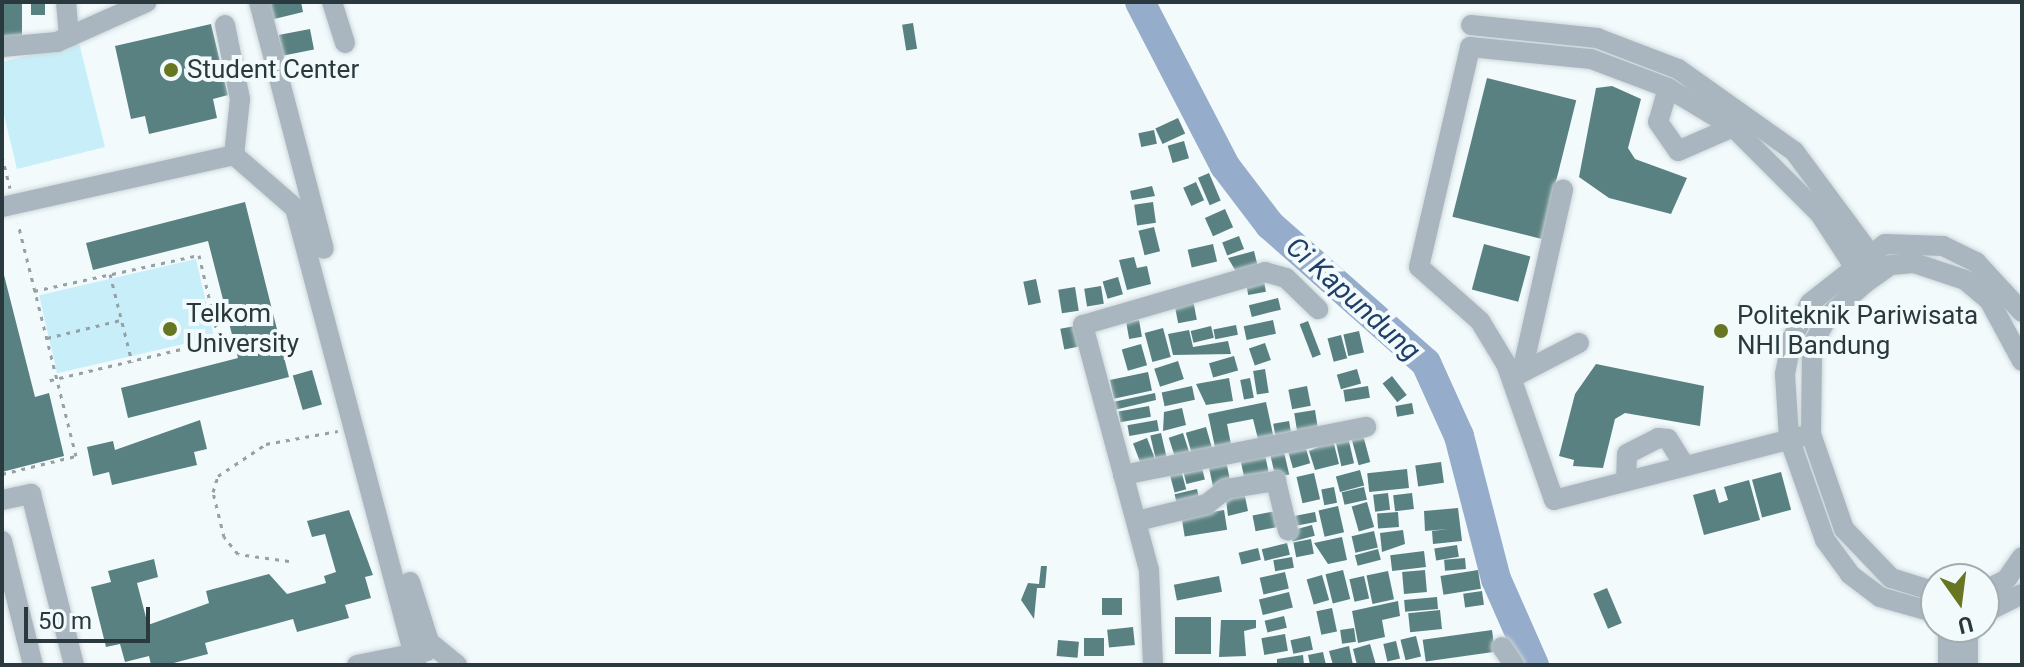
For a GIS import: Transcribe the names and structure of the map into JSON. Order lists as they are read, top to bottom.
{
  "water": ["Ci Kapundung"],
  "places": ["Student Center", "Telkom University", "Politeknik Pariwisata NHI Bandung"],
  "scale_bar": "50 m",
  "north": "bottom"
}
